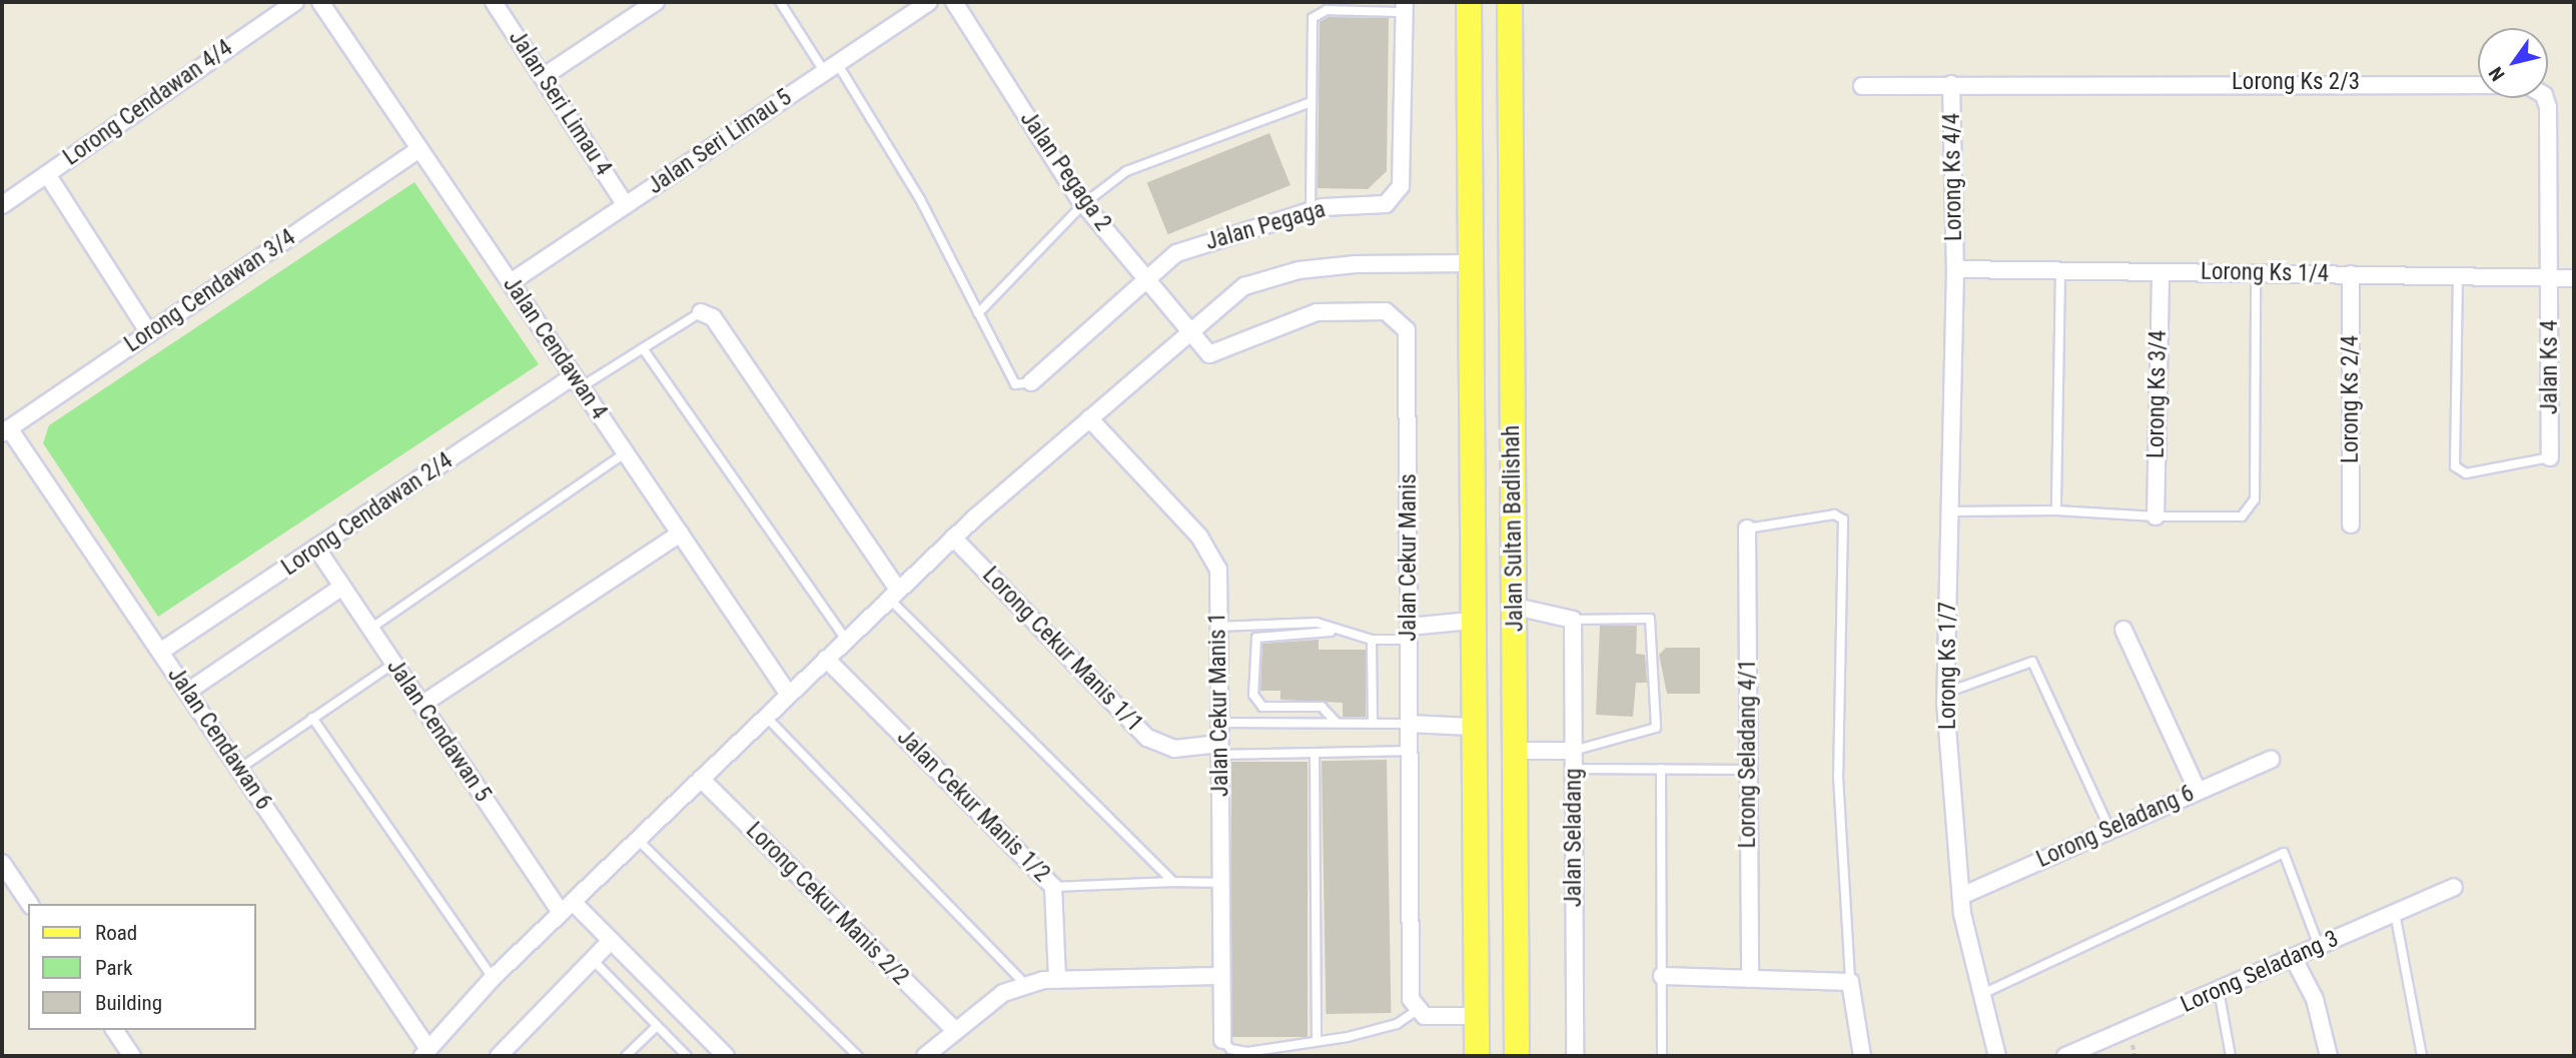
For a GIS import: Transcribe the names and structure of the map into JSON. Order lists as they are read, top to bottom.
{
  "streets": {
    "main road": ["Jalan Sultan Badlishah"],
    "street": [
      "Lorong Ks 2/3",
      "Lorong Cendawan 4/4",
      "Jalan Seri Limau 4",
      "Jalan Seri Limau 5",
      "Jalan Pegaga 2",
      "Lorong Ks 4/4",
      "Jalan Pegaga",
      "Lorong Ks 1/4",
      "Lorong Cendawan 3/4",
      "Jalan Cendawan 4",
      "Jalan Ks 4",
      "Lorong Ks 3/4",
      "Lorong Ks 2/4",
      "Lorong Cendawan 2/4",
      "Jalan Cekur Manis",
      "Lorong Cekur Manis 1/1",
      "Lorong Ks 1/7",
      "Jalan Cekur Manis 1",
      "Jalan Cendawan 5",
      "Jalan Cendawan 6",
      "Lorong Seladang 4/1",
      "Jalan Cekur Manis 1/2",
      "Lorong Seladang 6",
      "Jalan Seladang",
      "Lorong Cekur Manis 2/2",
      "Lorong Seladang 3"
    ]
  },
  "crossings": [
    ["Lorong Ks 2/3", "Lorong Ks 4/4"],
    ["Lorong Ks 2/3", "Lorong Ks 1/4"],
    ["Lorong Ks 2/3", "Jalan Ks 4"],
    ["Jalan Seri Limau 4", "Jalan Seri Limau 5"],
    ["Jalan Seri Limau 5", "Jalan Cendawan 4"],
    ["Jalan Pegaga 2", "Jalan Pegaga"],
    ["Jalan Pegaga 2", "Jalan Cekur Manis"],
    ["Lorong Ks 4/4", "Lorong Ks 1/4"],
    ["Lorong Ks 4/4", "Lorong Ks 1/7"],
    ["Lorong Ks 1/4", "Jalan Ks 4"],
    ["Lorong Ks 1/4", "Lorong Ks 3/4"],
    ["Lorong Ks 1/4", "Lorong Ks 2/4"],
    ["Lorong Ks 1/4", "Lorong Ks 1/7"],
    ["Lorong Cendawan 3/4", "Jalan Cendawan 4"],
    ["Lorong Cendawan 3/4", "Jalan Cendawan 6"],
    ["Jalan Cendawan 4", "Lorong Cendawan 2/4"],
    ["Lorong Cendawan 2/4", "Jalan Cendawan 5"],
    ["Lorong Cendawan 2/4", "Jalan Cendawan 6"],
    ["Lorong Cekur Manis 1/1", "Jalan Cekur Manis 1"],
    ["Lorong Ks 1/7", "Lorong Seladang 6"]
  ],
  "legend": ["Road", "Park", "Building"],
  "north": "bottom left"
}
